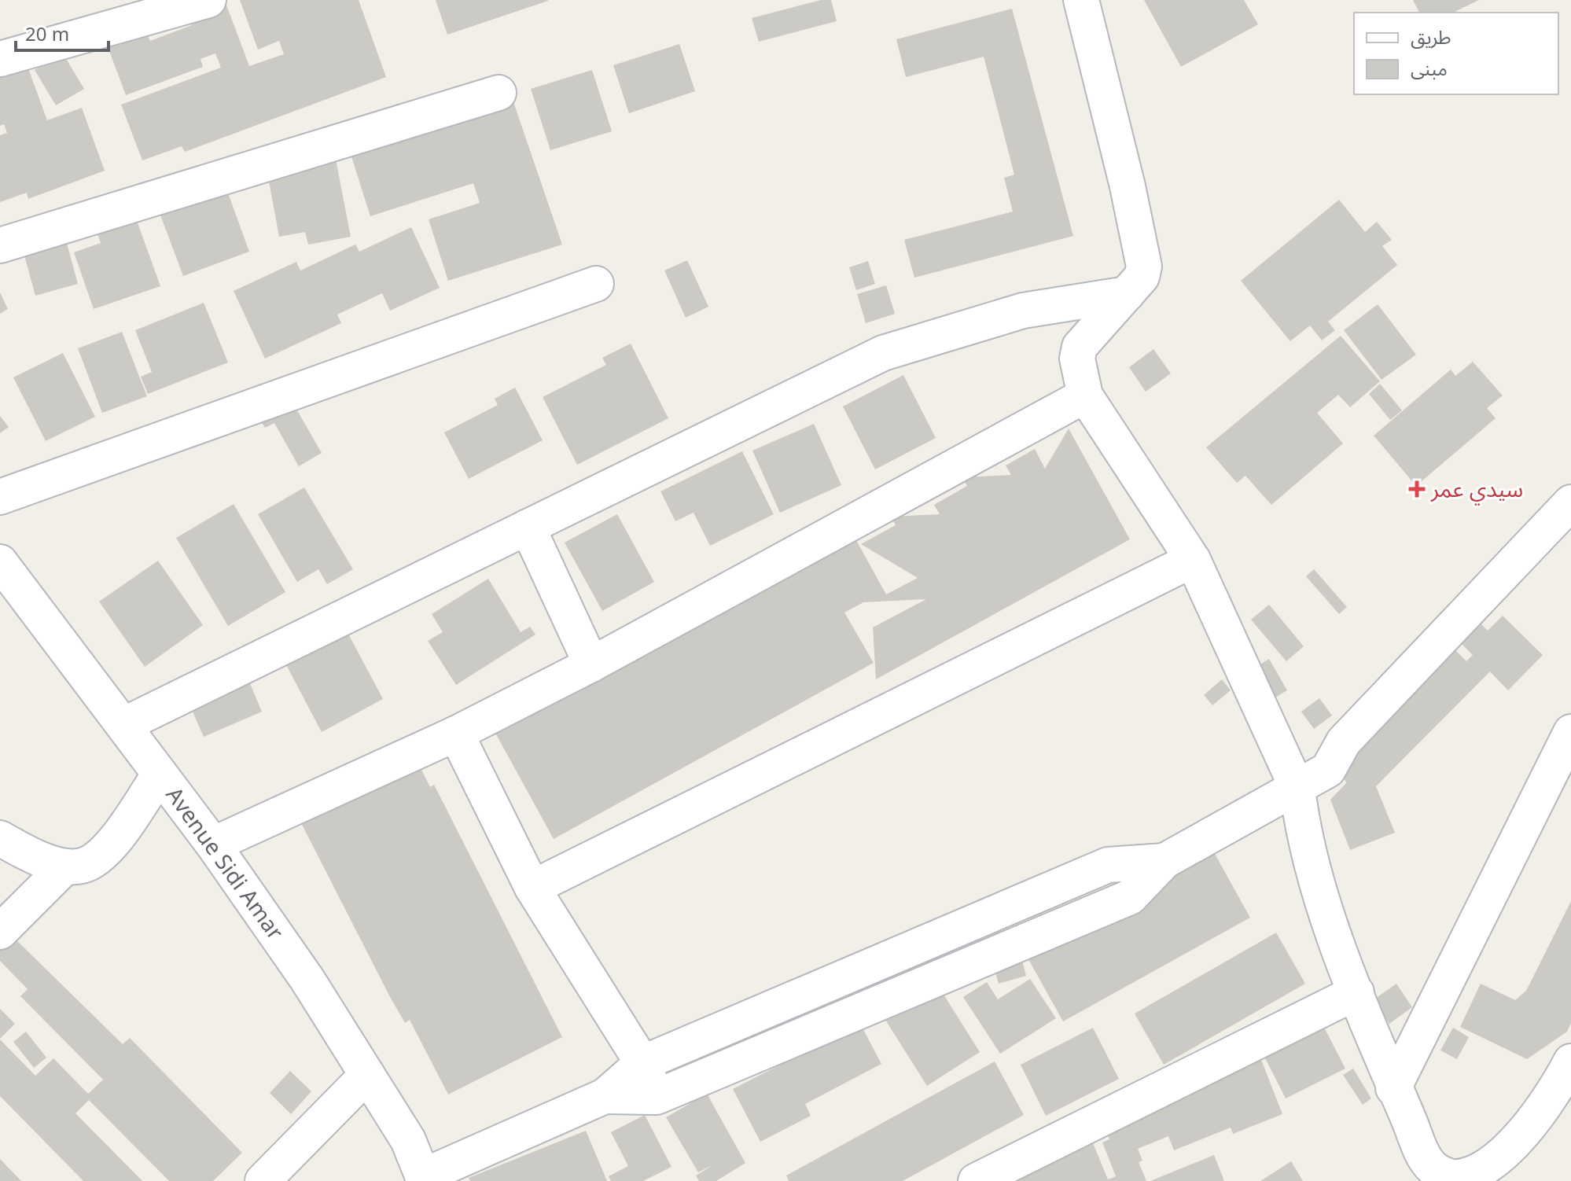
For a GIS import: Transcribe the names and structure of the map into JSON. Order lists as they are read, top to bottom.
{
  "streets": {
    "street": ["Avenue Sidi Amar"]
  },
  "places": {
    "health": ["سيدي عمر"]
  },
  "legend": ["طريق", "مبنى"],
  "scale_bar": "20 m"
}
